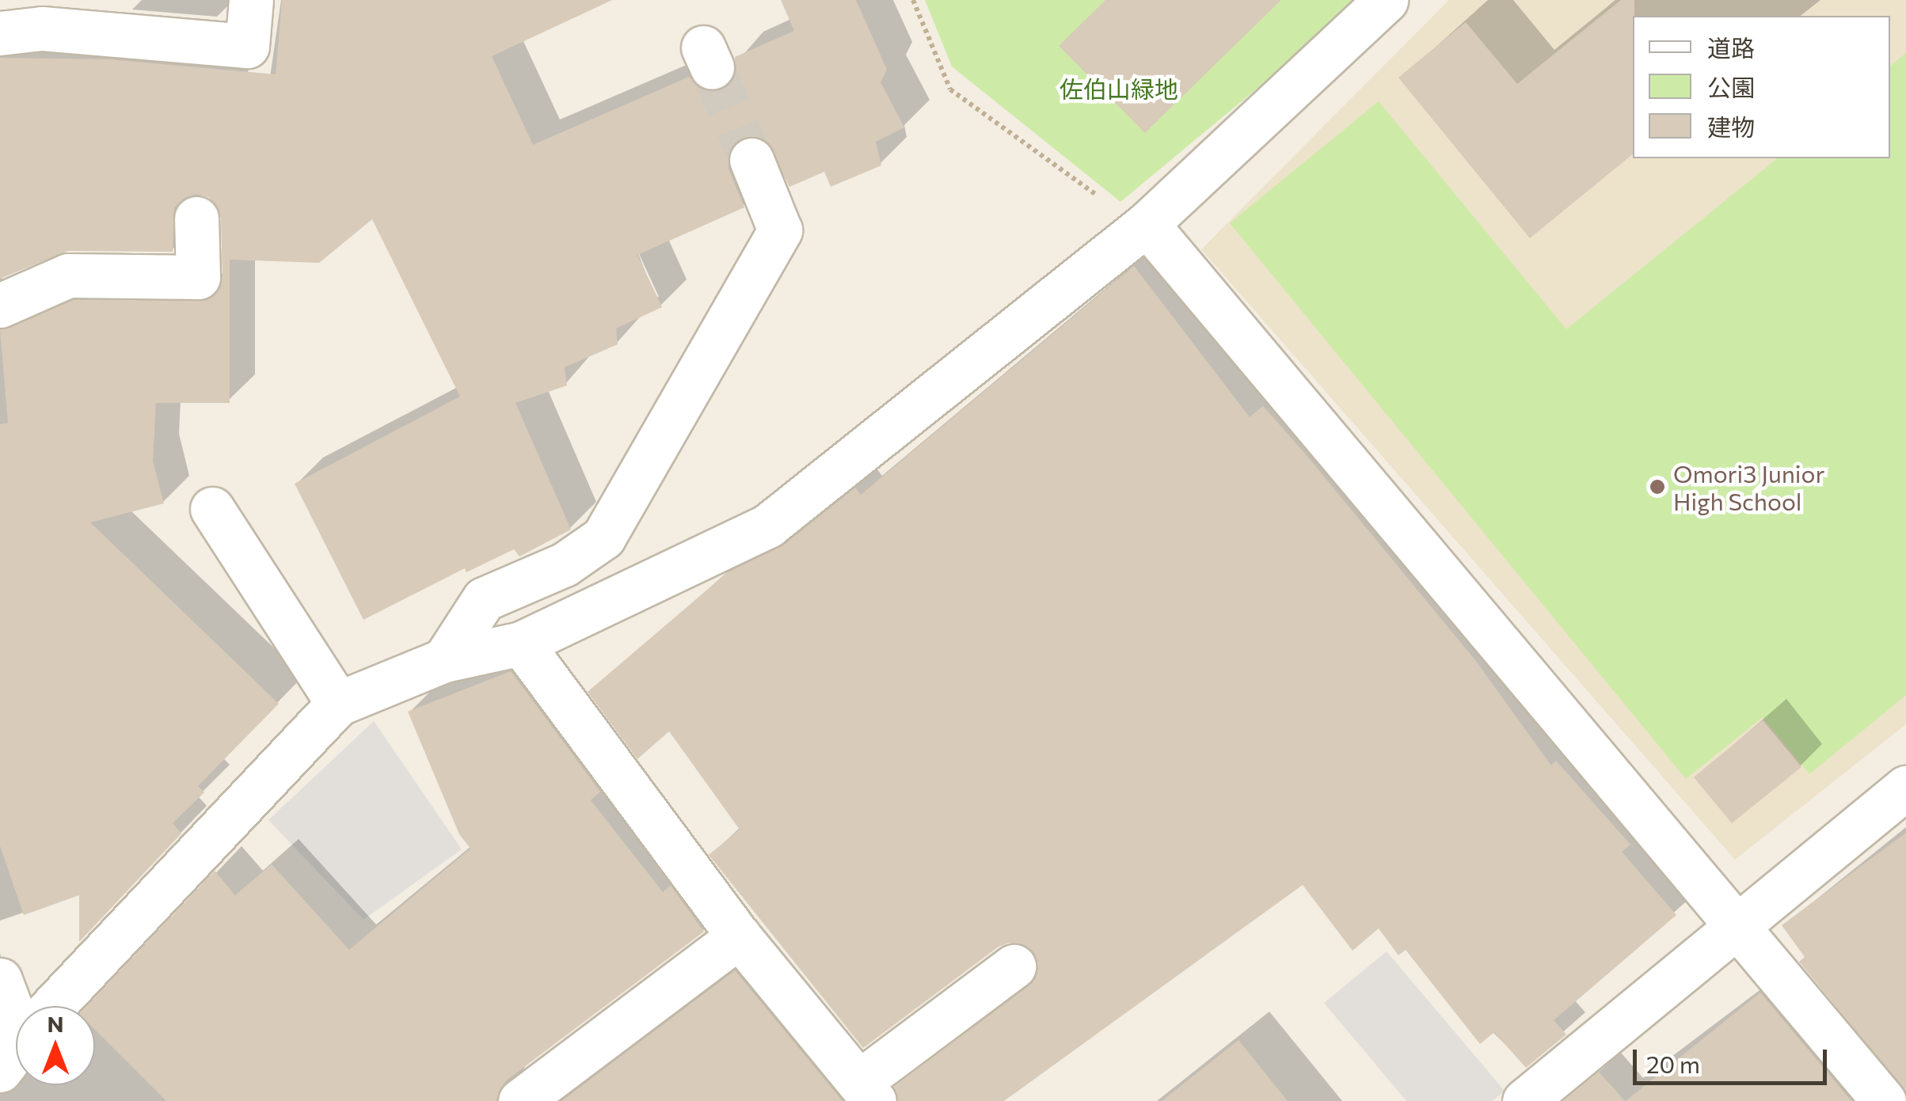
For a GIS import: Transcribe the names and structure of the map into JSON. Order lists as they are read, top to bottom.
{
  "parks": ["佐伯山緑地"],
  "places": ["Omori3 Junior High School"],
  "legend": ["道路", "公園", "建物"],
  "scale_bar": "20 m",
  "north": "top"
}
